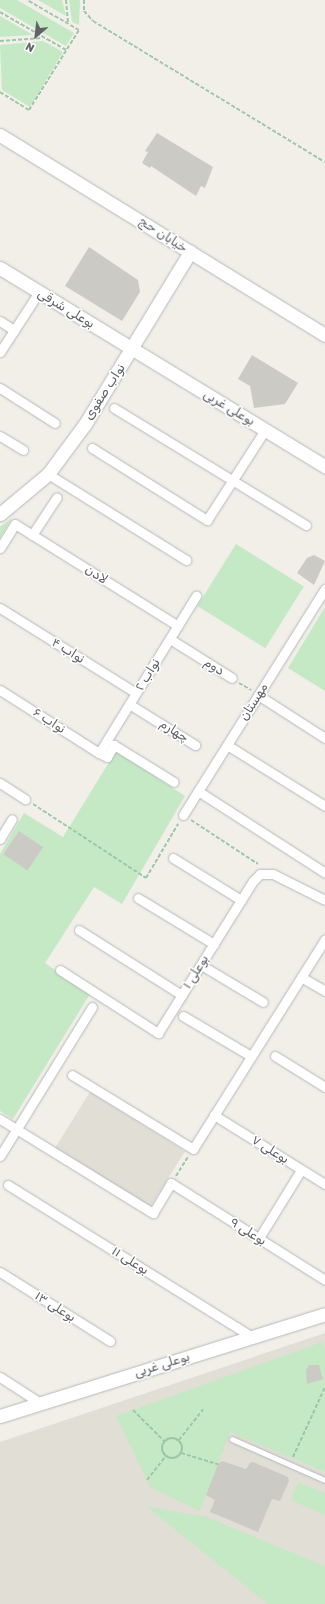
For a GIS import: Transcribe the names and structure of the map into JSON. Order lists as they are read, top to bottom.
{
  "streets": {
    "street": [
      "خیابان حج",
      "بوعلی شرقی",
      "نواب صفوی",
      "بوعلی غربی",
      "لادن",
      "نواب ۴",
      "دوم",
      "نواب ۲",
      "مهستان",
      "نواب ۶",
      "چهارم",
      "بوعلی ۱",
      "بوعلی ۷",
      "بوعلی ۹",
      "بوعلی ۱۱",
      "بوعلی ۱۳"
    ]
  },
  "crossings": [
    ["خیابان حج", "نواب صفوی"],
    ["بوعلی شرقی", "نواب صفوی"],
    ["بوعلی شرقی", "بوعلی غربی"],
    ["نواب صفوی", "بوعلی غربی"],
    ["بوعلی غربی", "بوعلی ۱۱"],
    ["لادن", "نواب ۲"],
    ["نواب ۴", "نواب ۲"],
    ["دوم", "نواب ۲"],
    ["دوم", "مهستان"],
    ["نواب ۲", "نواب ۶"],
    ["نواب ۲", "چهارم"]
  ],
  "north": "bottom left"
}
